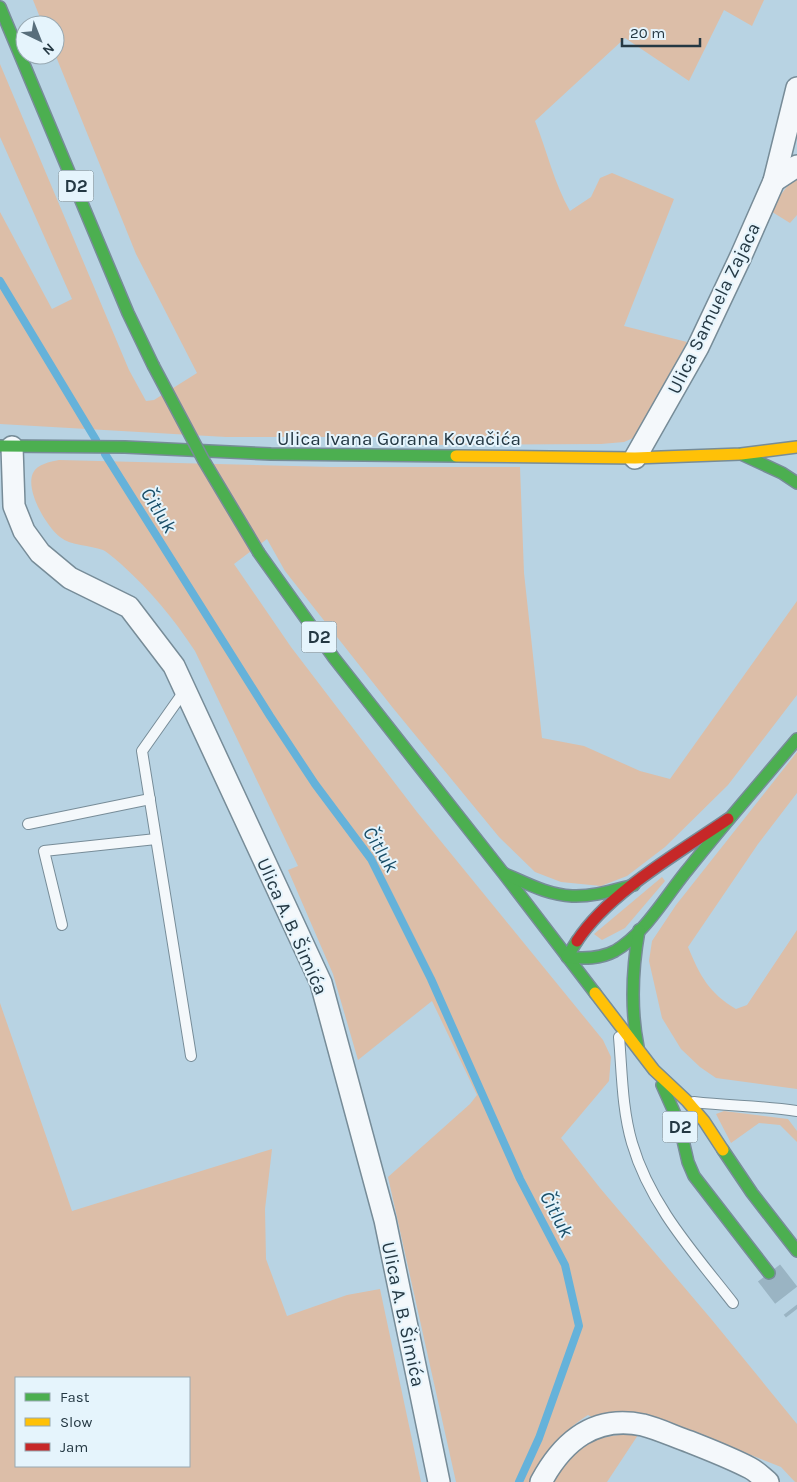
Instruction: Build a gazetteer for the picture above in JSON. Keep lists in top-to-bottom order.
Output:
{
  "streets": {
    "main road": ["D2", "Ulica Ivana Gorana Kovačića"],
    "street": ["Ulica Samuela Zajaca", "Ulica A. B. Šimića"]
  },
  "crossings": [
    ["Ulica Samuela Zajaca", "Ulica Ivana Gorana Kovačića"],
    ["Ulica Ivana Gorana Kovačića", "Ulica A. B. Šimića"]
  ],
  "water": ["Čitluk"],
  "legend": ["Fast", "Slow", "Jam"],
  "scale_bar": "20 m",
  "north": "bottom right"
}
